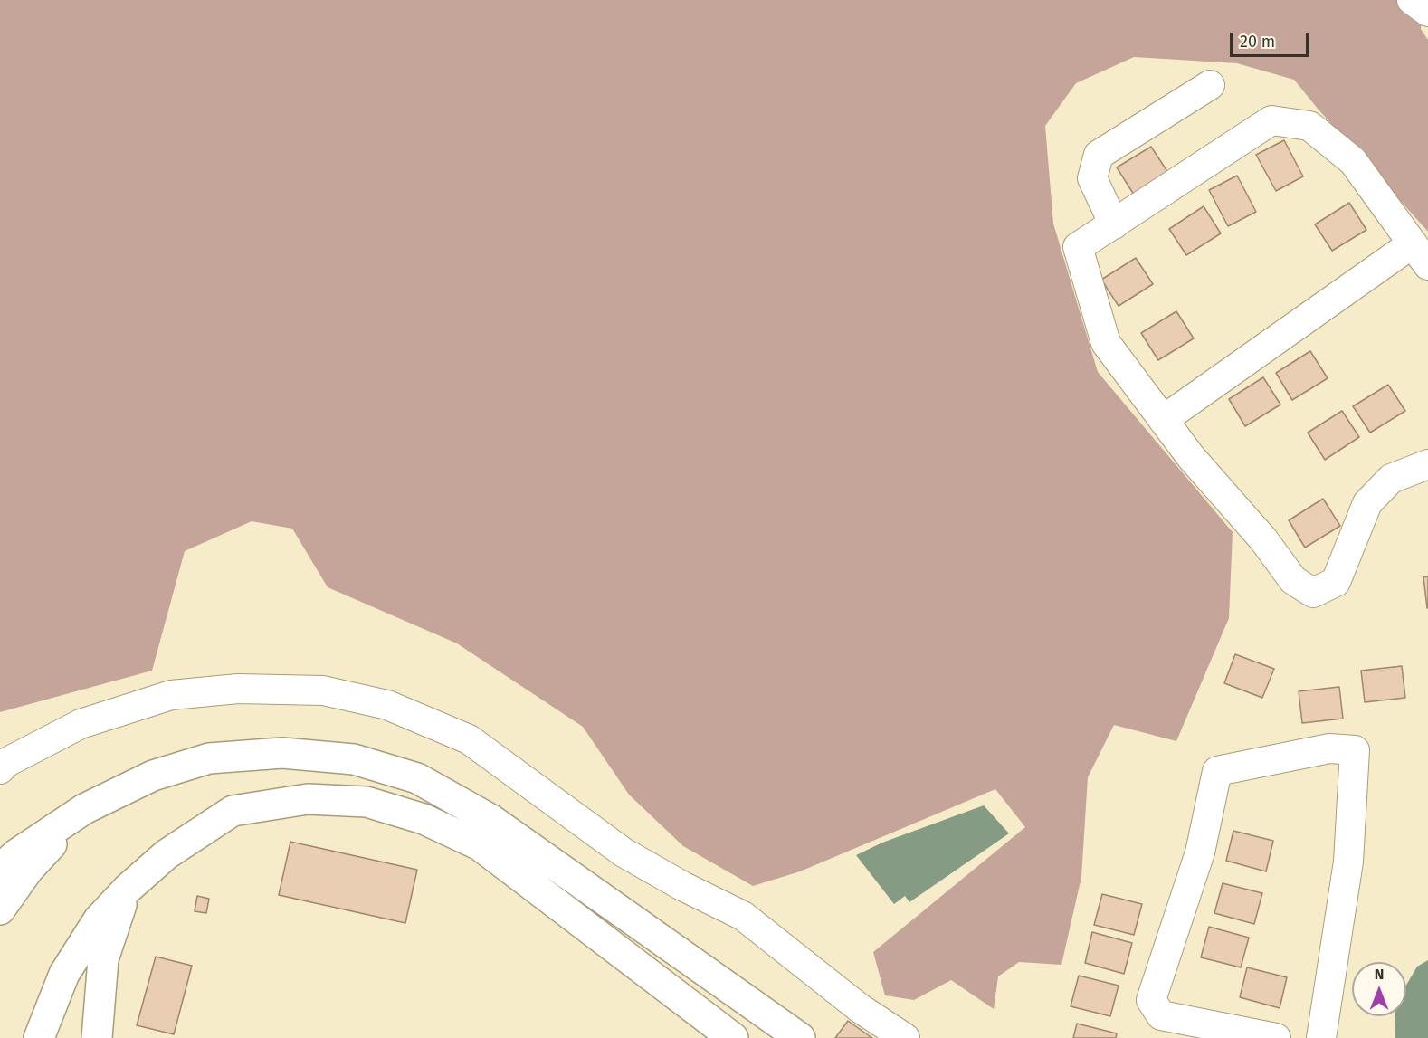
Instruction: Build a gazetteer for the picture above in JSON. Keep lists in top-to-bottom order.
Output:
{
  "scale_bar": "20 m",
  "north": "top"
}
